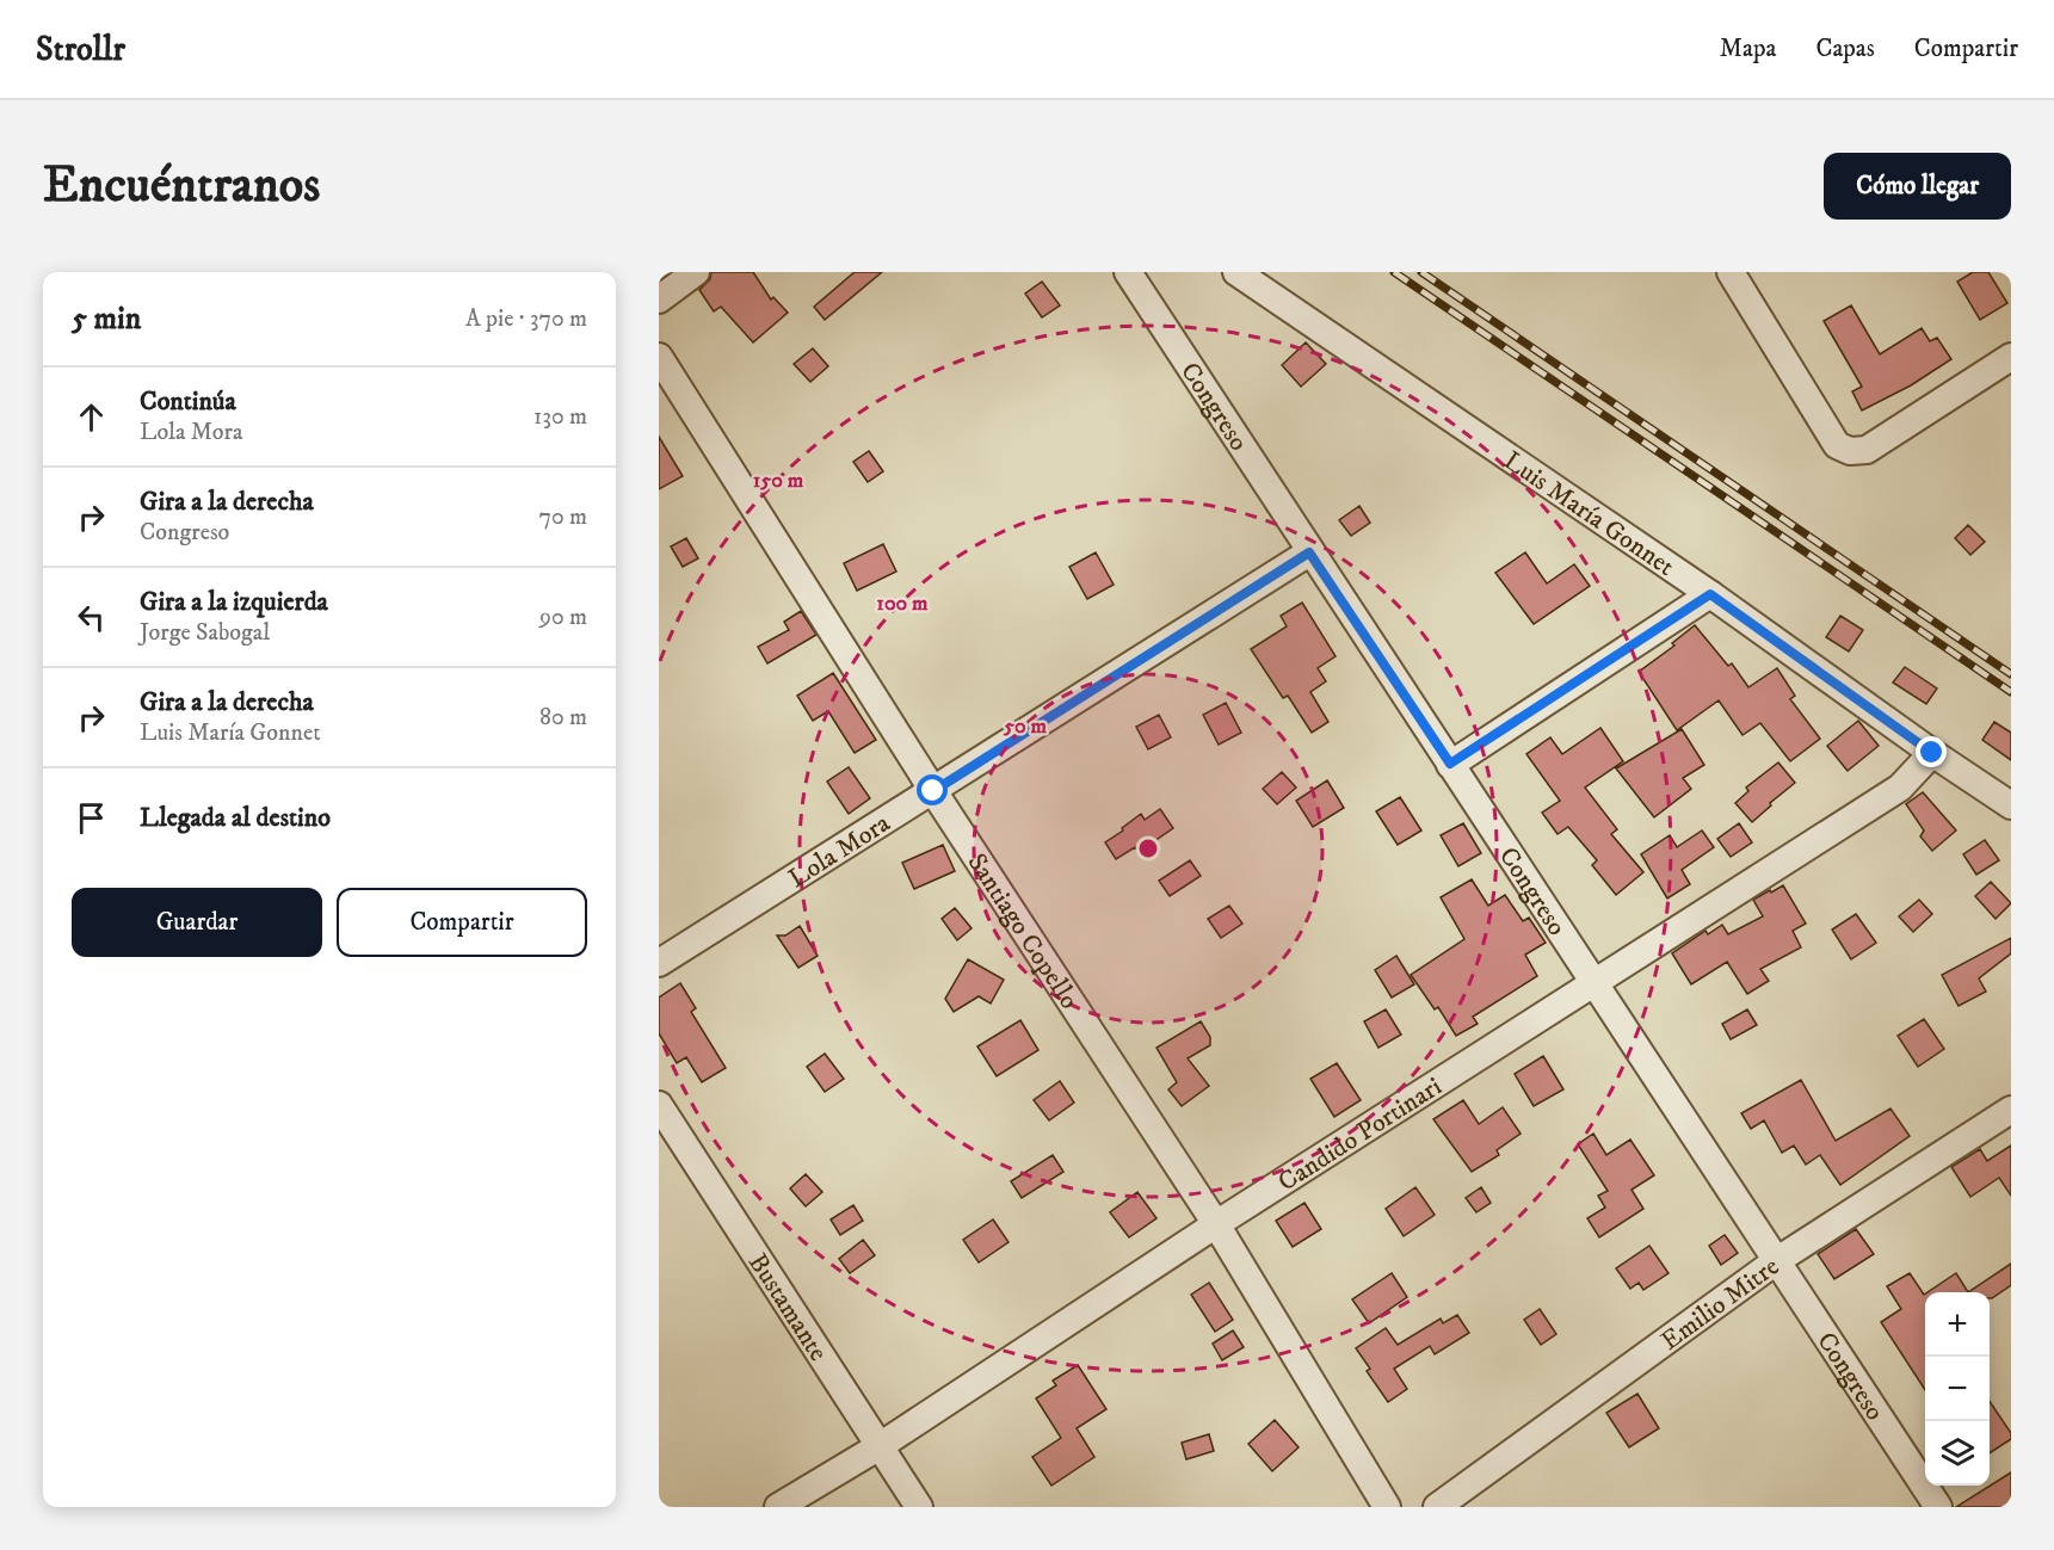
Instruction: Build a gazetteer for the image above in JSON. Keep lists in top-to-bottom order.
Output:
{
  "streets": {
    "street": [
      "Congreso",
      "Luis María Gonnet",
      "Lola Mora",
      "Santiago Copello",
      "Candido Portinari",
      "Emilio Mitre",
      "Bustamante"
    ]
  },
  "crossings": [
    ["Congreso", "Lola Mora"],
    ["Congreso", "Candido Portinari"],
    ["Congreso", "Emilio Mitre"],
    ["Luis María Gonnet", "Candido Portinari"],
    ["Lola Mora", "Santiago Copello"],
    ["Santiago Copello", "Candido Portinari"],
    ["Candido Portinari", "Bustamante"]
  ],
  "page": {
    "header": "Strollr",
    "nav": ["Mapa", "Capas", "Compartir"],
    "buttons": [
      "Cómo llegar",
      ["Guardar", "Compartir"]
    ],
    "title": "Encuéntranos",
    "heading": ["5 min", "A pie · 370 m"],
    "list": [
      ["Continúa", "Lola Mora", "130 m"],
      ["Gira a la derecha", "Congreso", "70 m"],
      ["Gira a la izquierda", "Jorge Sabogal", "90 m"],
      ["Gira a la derecha", "Luis María Gonnet", "80 m"],
      "Llegada al destino"
    ],
    "map_buttons": ["+", "−"]
  },
  "rings": ["150 m", "100 m", "50 m"]
}
